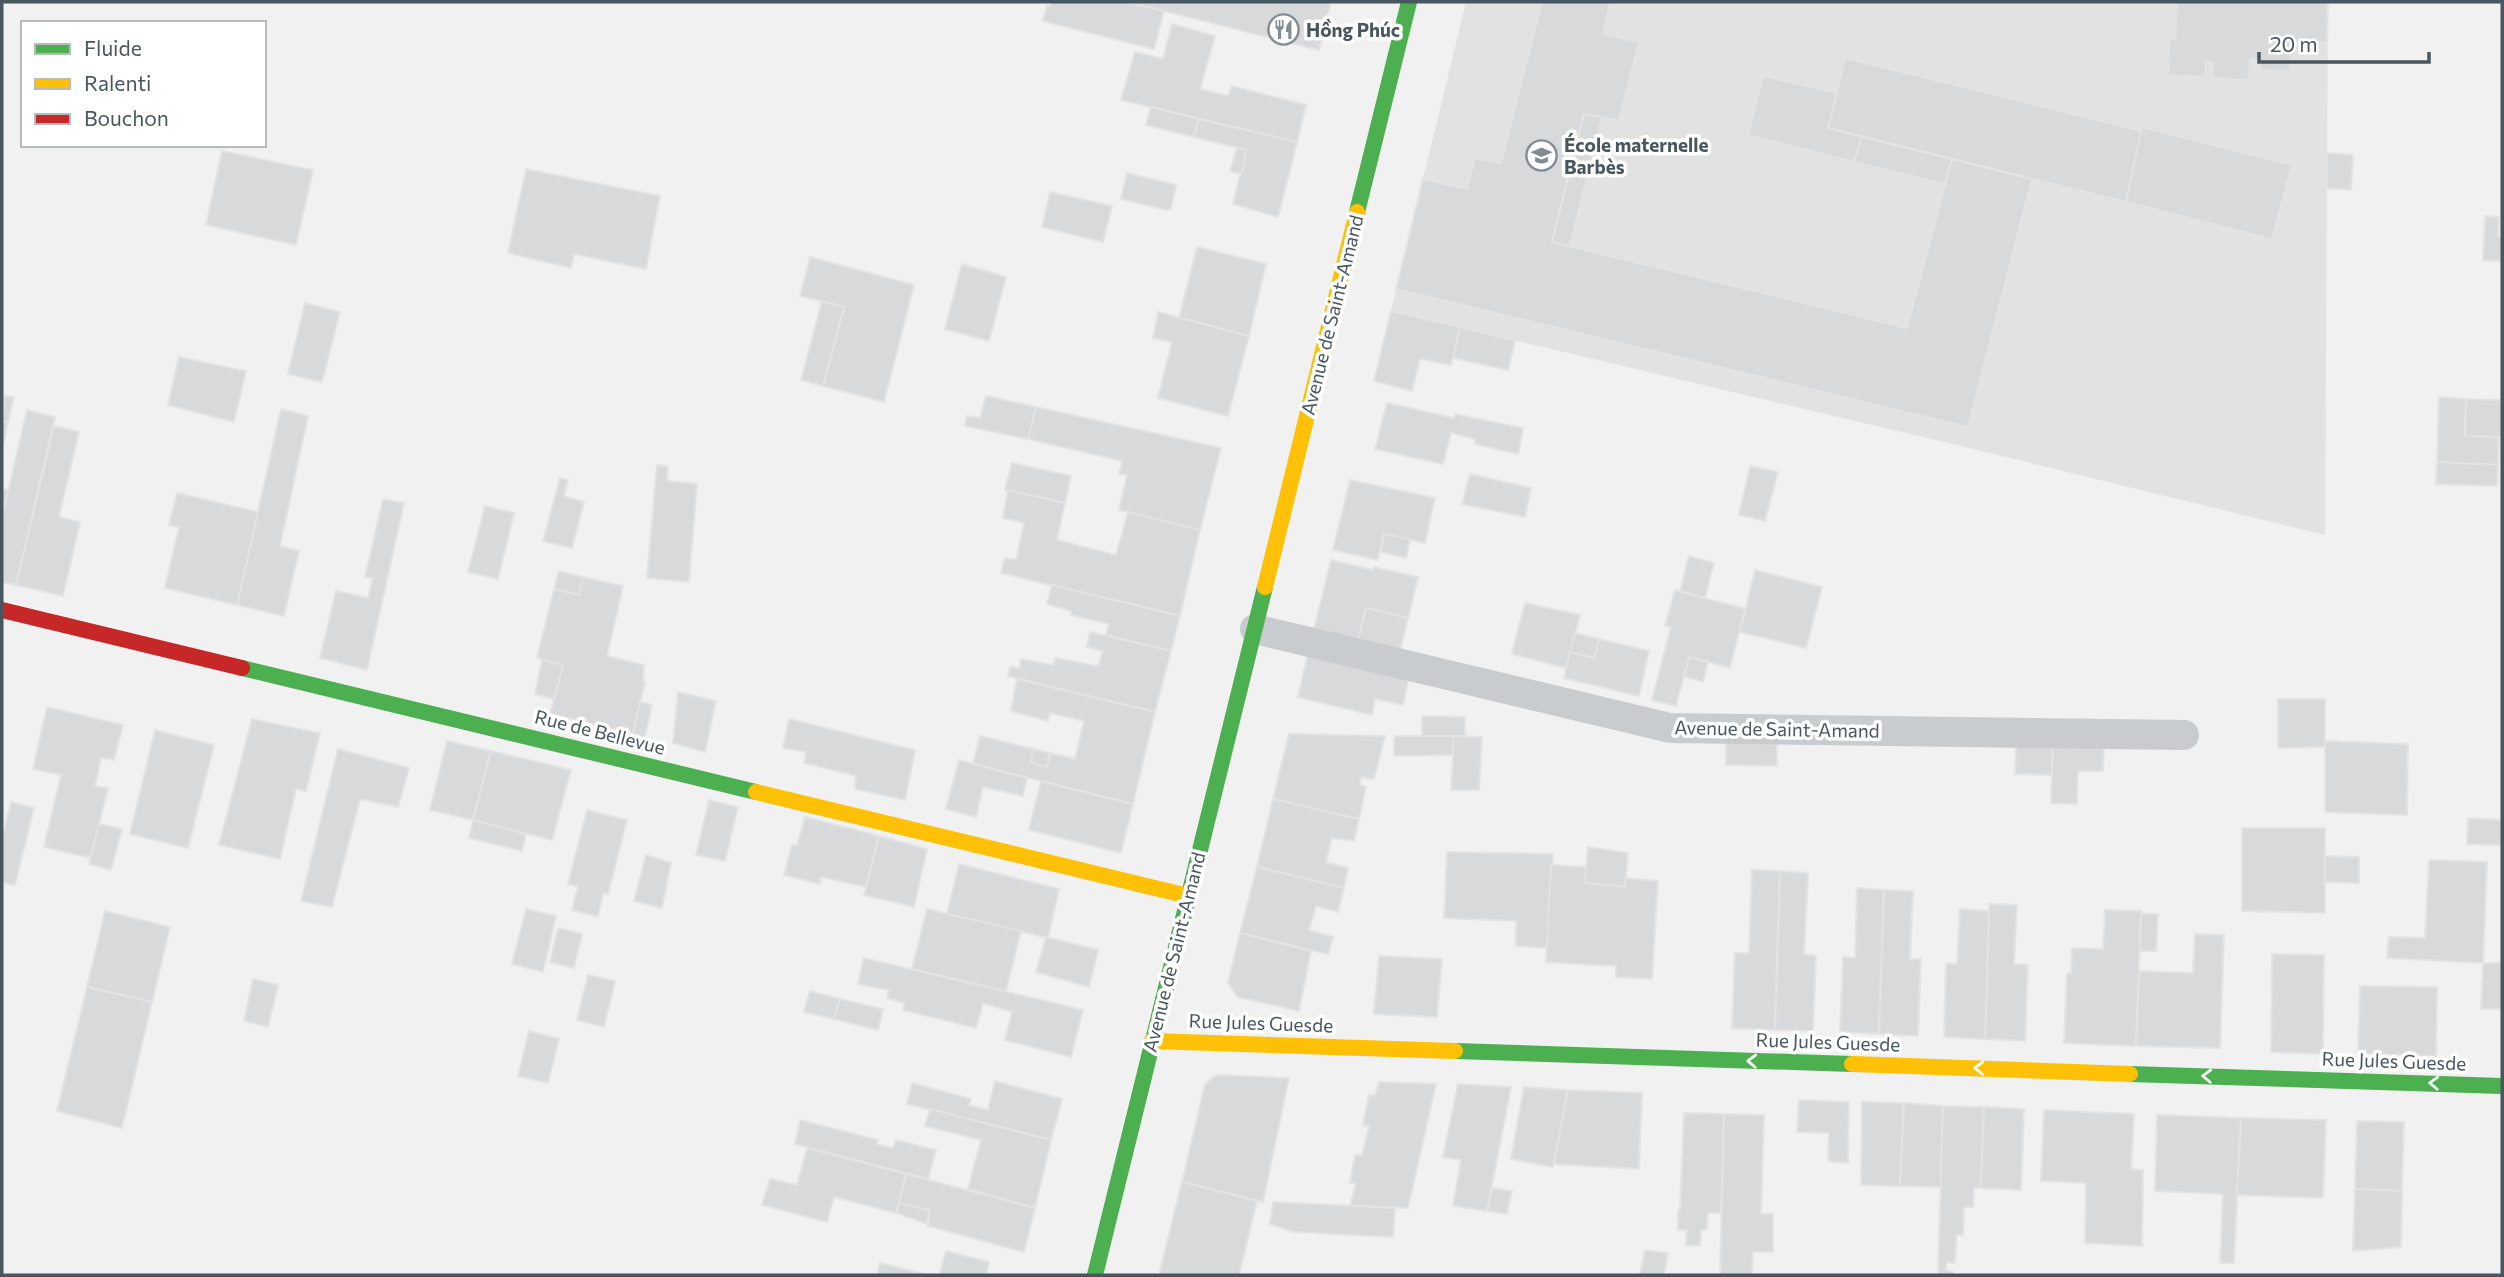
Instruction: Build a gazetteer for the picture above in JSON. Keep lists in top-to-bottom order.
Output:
{
  "streets": {
    "street": ["Avenue de Saint-Amand", "Rue de Bellevue", "Rue Jules Guesde"]
  },
  "crossings": [
    ["Avenue de Saint-Amand", "Rue de Bellevue"],
    ["Avenue de Saint-Amand", "Rue Jules Guesde"]
  ],
  "one_way": ["Rue Jules Guesde"],
  "places": {
    "restaurant": ["Hồng Phúc"],
    "school or university": ["École maternelle Barbès"]
  },
  "legend": ["Fluide", "Ralenti", "Bouchon"],
  "scale_bar": "20 m"
}
